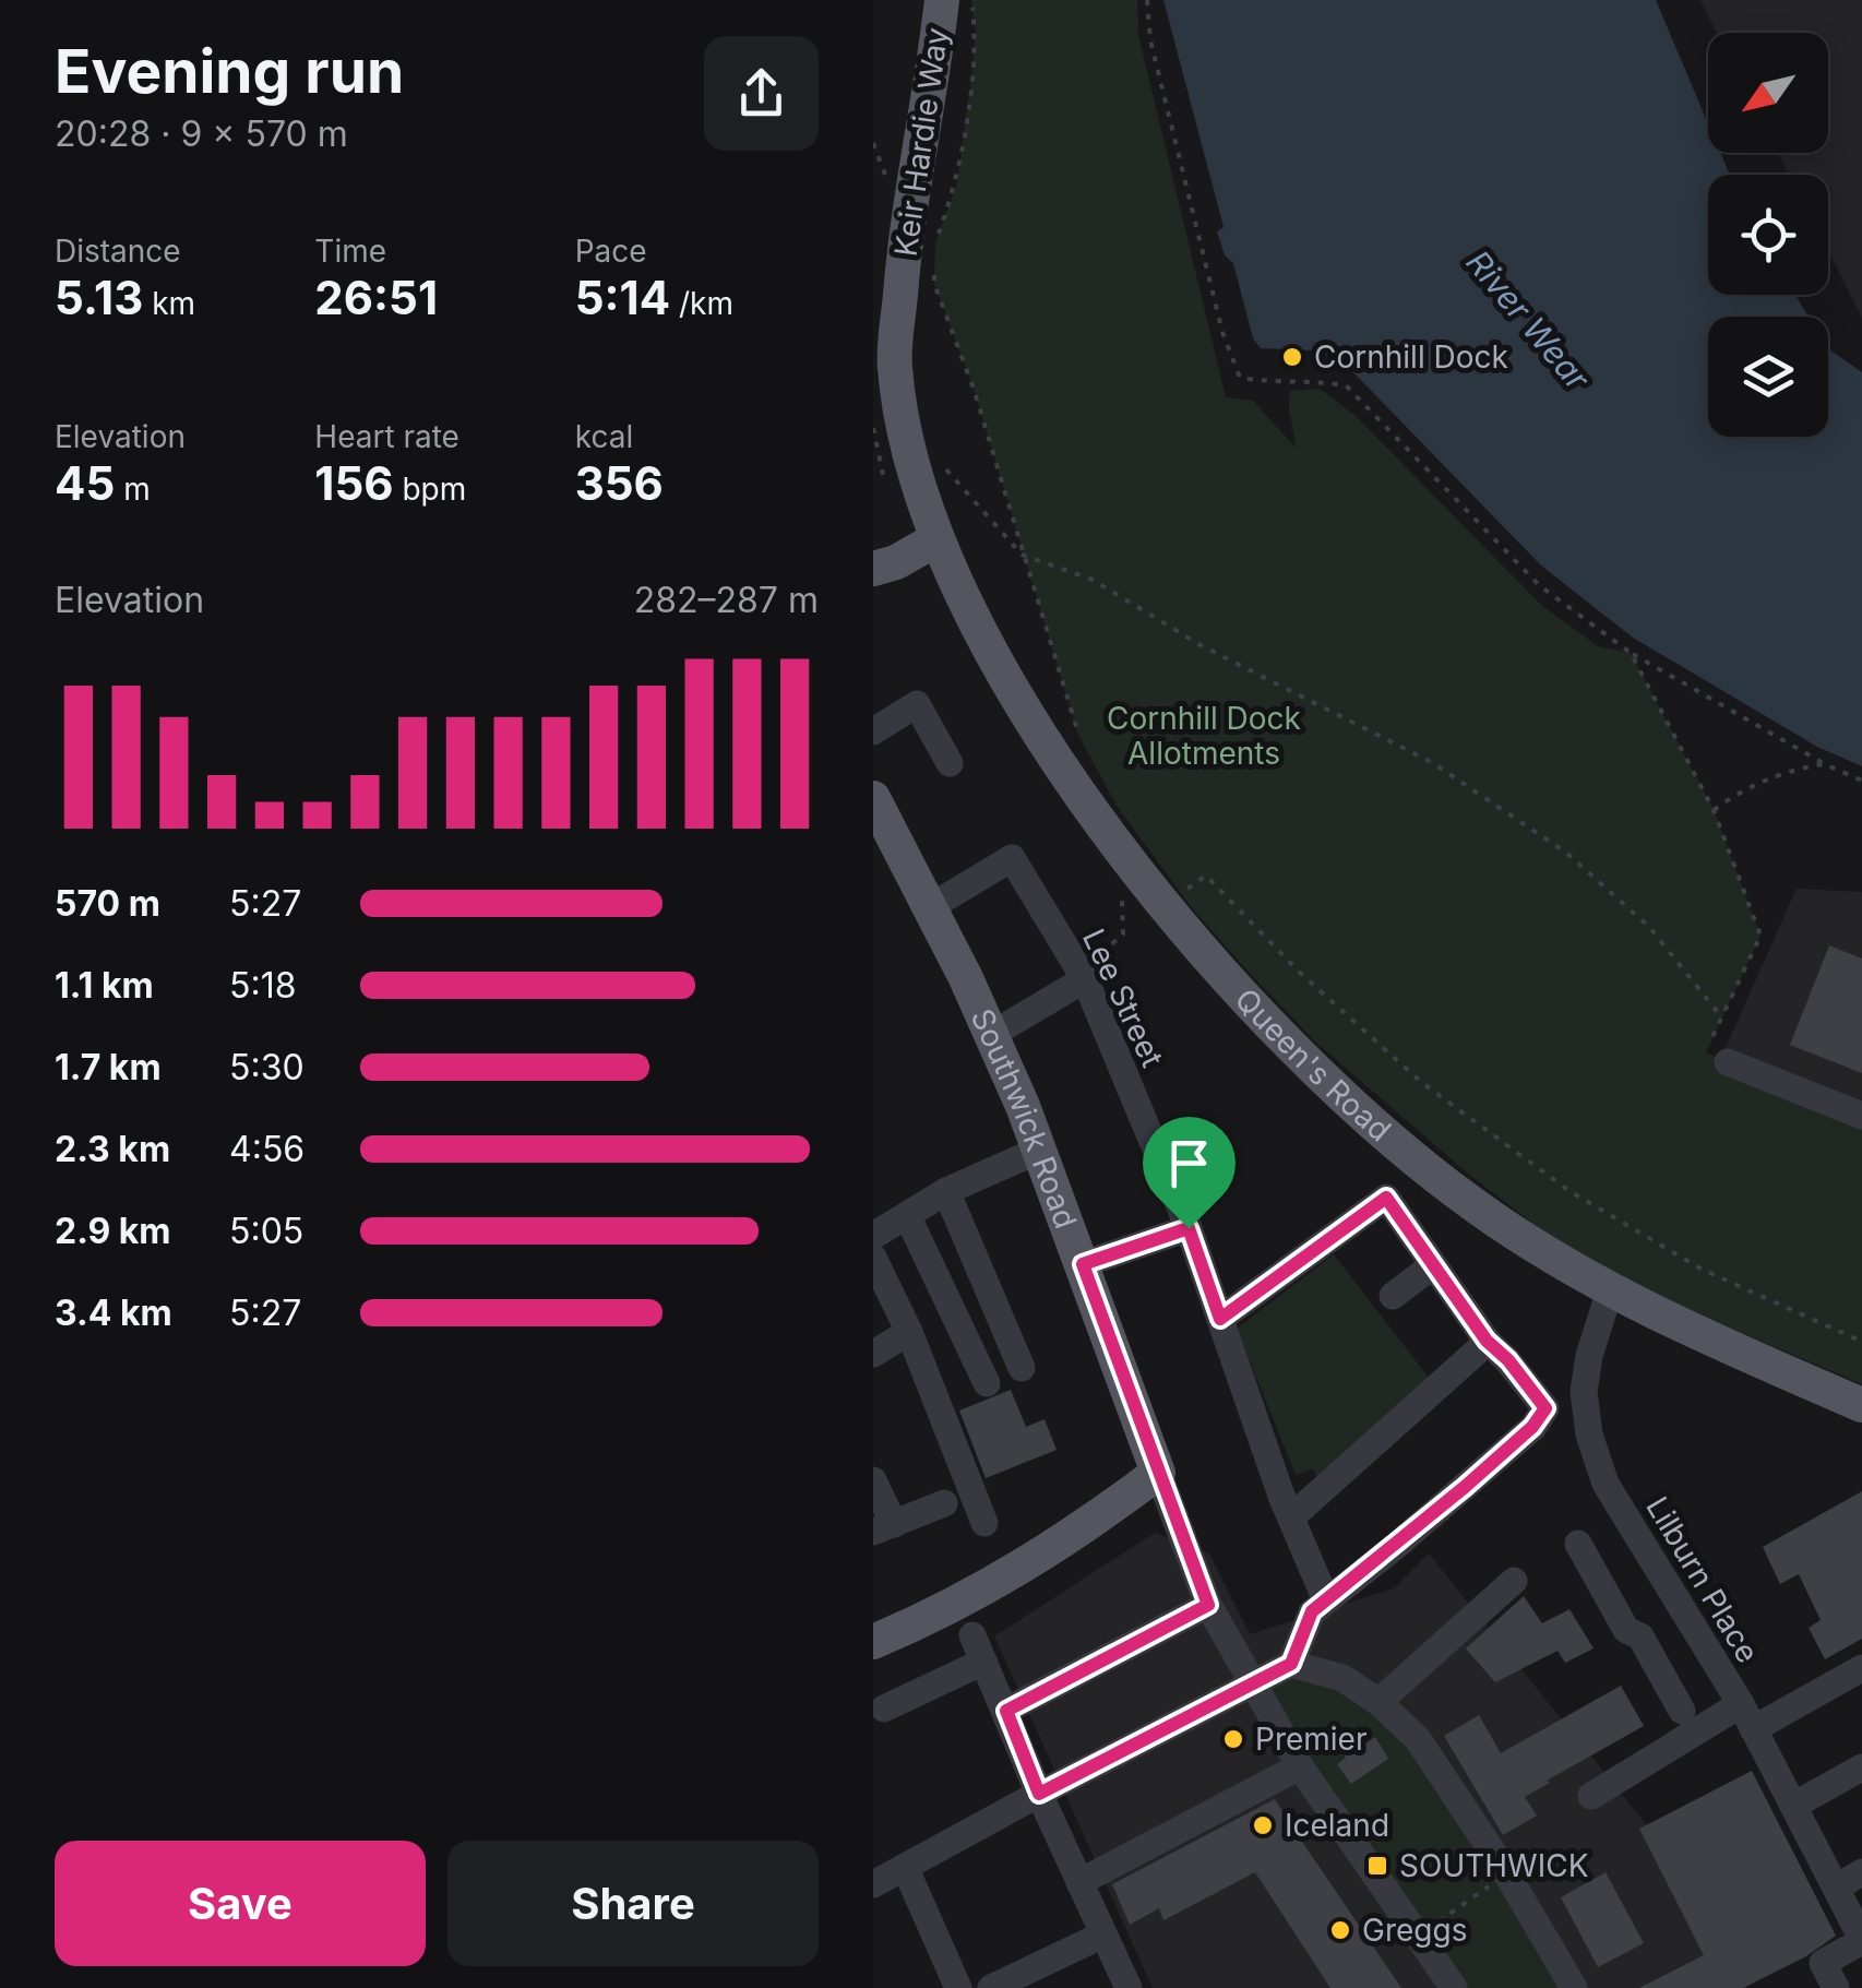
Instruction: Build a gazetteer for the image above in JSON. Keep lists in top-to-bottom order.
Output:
{
  "streets": {
    "main road": ["Keir Hardie Way", "Queen's Road", "Southwick Road"],
    "street": ["Lee Street", "Lilburn Place"]
  },
  "crossings": [
    ["Keir Hardie Way", "Queen's Road"],
    ["Lee Street", "Southwick Road"],
    ["Queen's Road", "Lilburn Place"]
  ],
  "water": ["River Wear"],
  "parks": ["Cornhill Dock Allotments"],
  "places": {
    "other": [
      "Cornhill Dock",
      "Premier",
      "Iceland",
      "Greggs"
    ],
    "transit": ["SOUTHWICK"]
  },
  "north": "bottom left",
  "page": {
    "heading": ["Evening run", "20:28 · 9 × 570 m"],
    "stats": [
      ["Distance", "5.13 km"],
      ["Time", "26:51"],
      ["Pace", "5:14 /km"],
      ["Elevation", "45 m"],
      ["Heart rate", "156 bpm"],
      ["kcal", "356"]
    ],
    "chart": ["Elevation", "282–287 m"],
    "list": [
      {
        "name": "570 m",
        "note": "5:27"
      },
      {
        "name": "1.1 km",
        "note": "5:18"
      },
      {
        "name": "1.7 km",
        "note": "5:30"
      },
      {
        "name": "2.3 km",
        "note": "4:56"
      },
      {
        "name": "2.9 km",
        "note": "5:05"
      },
      {
        "name": "3.4 km",
        "note": "5:27"
      }
    ],
    "buttons": ["Save", "Share"]
  }
}
